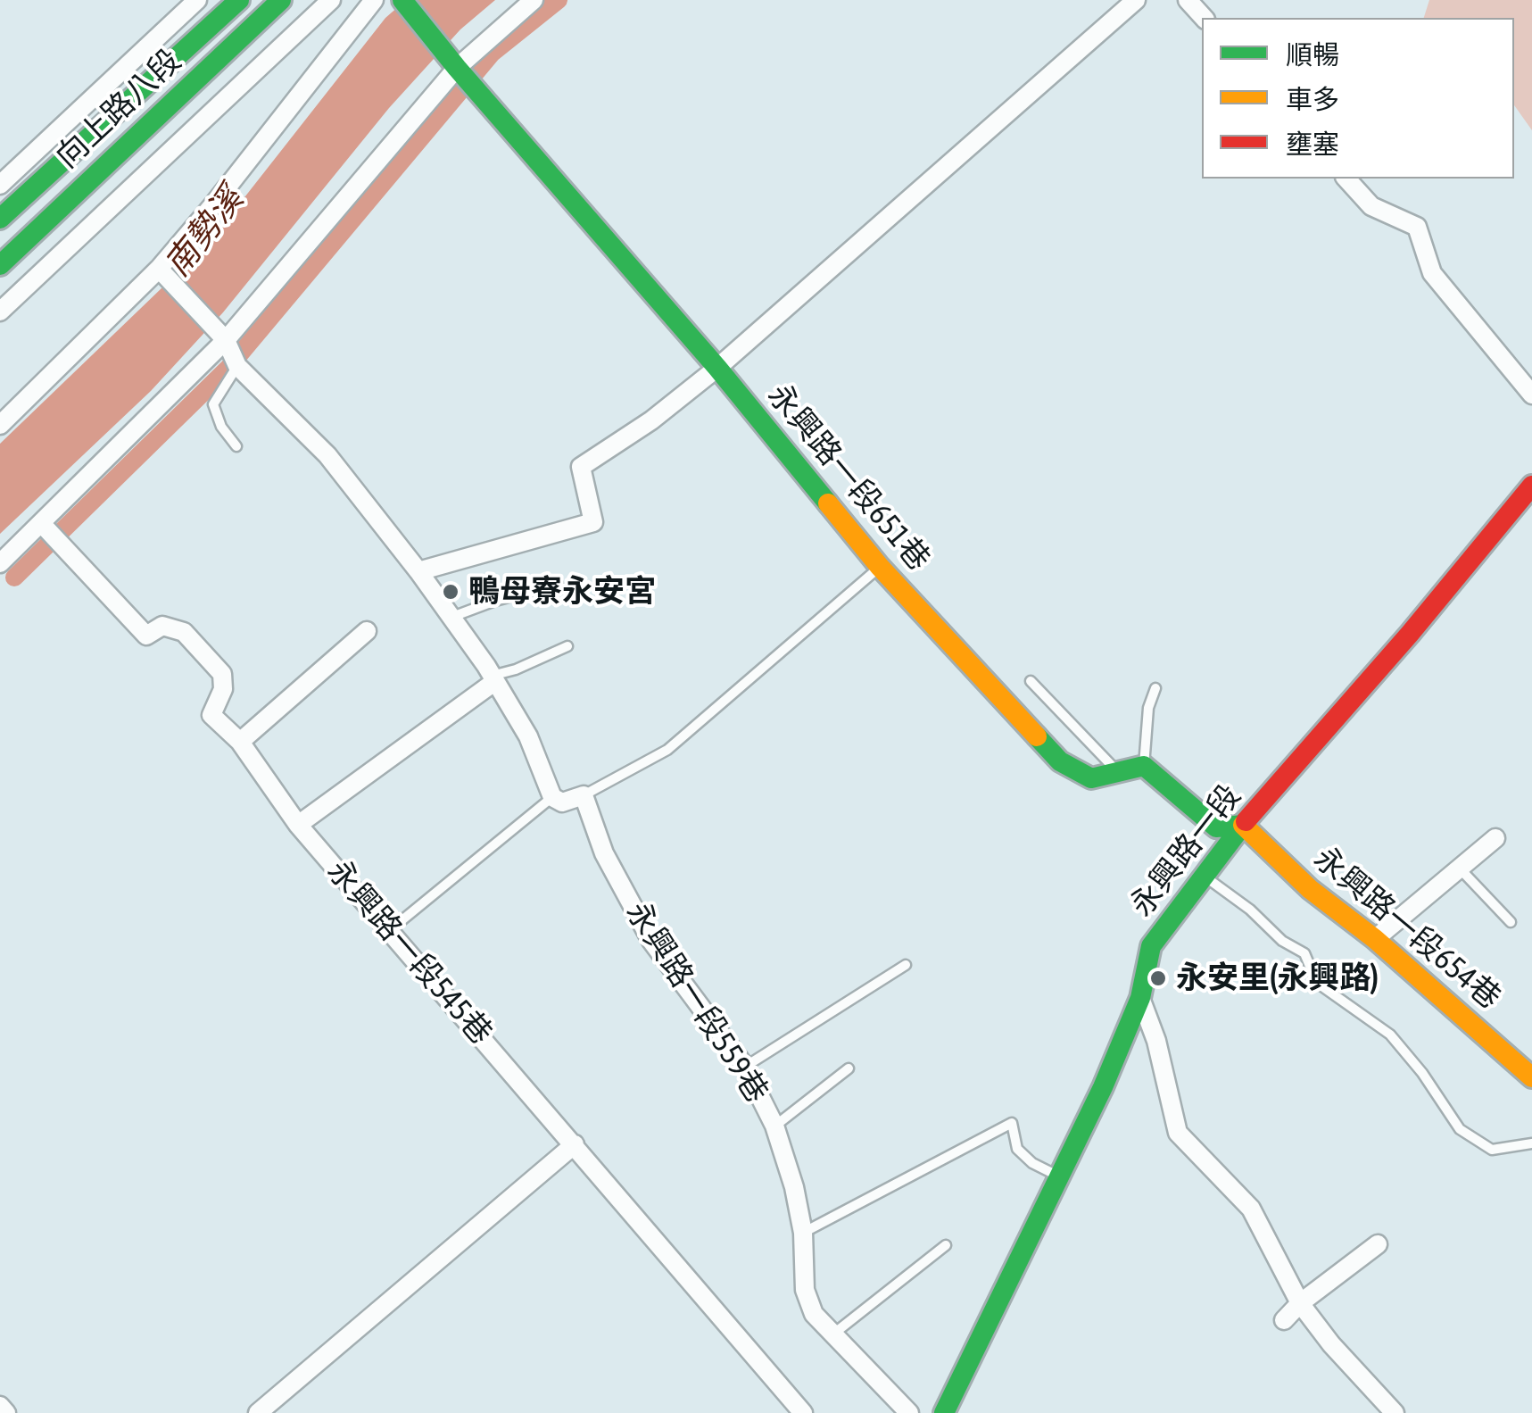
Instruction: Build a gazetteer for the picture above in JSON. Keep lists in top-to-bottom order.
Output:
{
  "streets": {
    "street": [
      "向上路八段",
      "永興路一段651巷",
      "永興路一段",
      "永興路一段654巷",
      "永興路一段545巷",
      "永興路一段559巷"
    ]
  },
  "crossings": [
    ["永興路一段", "永興路一段654巷"]
  ],
  "water": ["南勢溪"],
  "places": ["鴨母寮永安宮", "永安里(永興路)"],
  "legend": ["順暢", "車多", "壅塞"]
}
